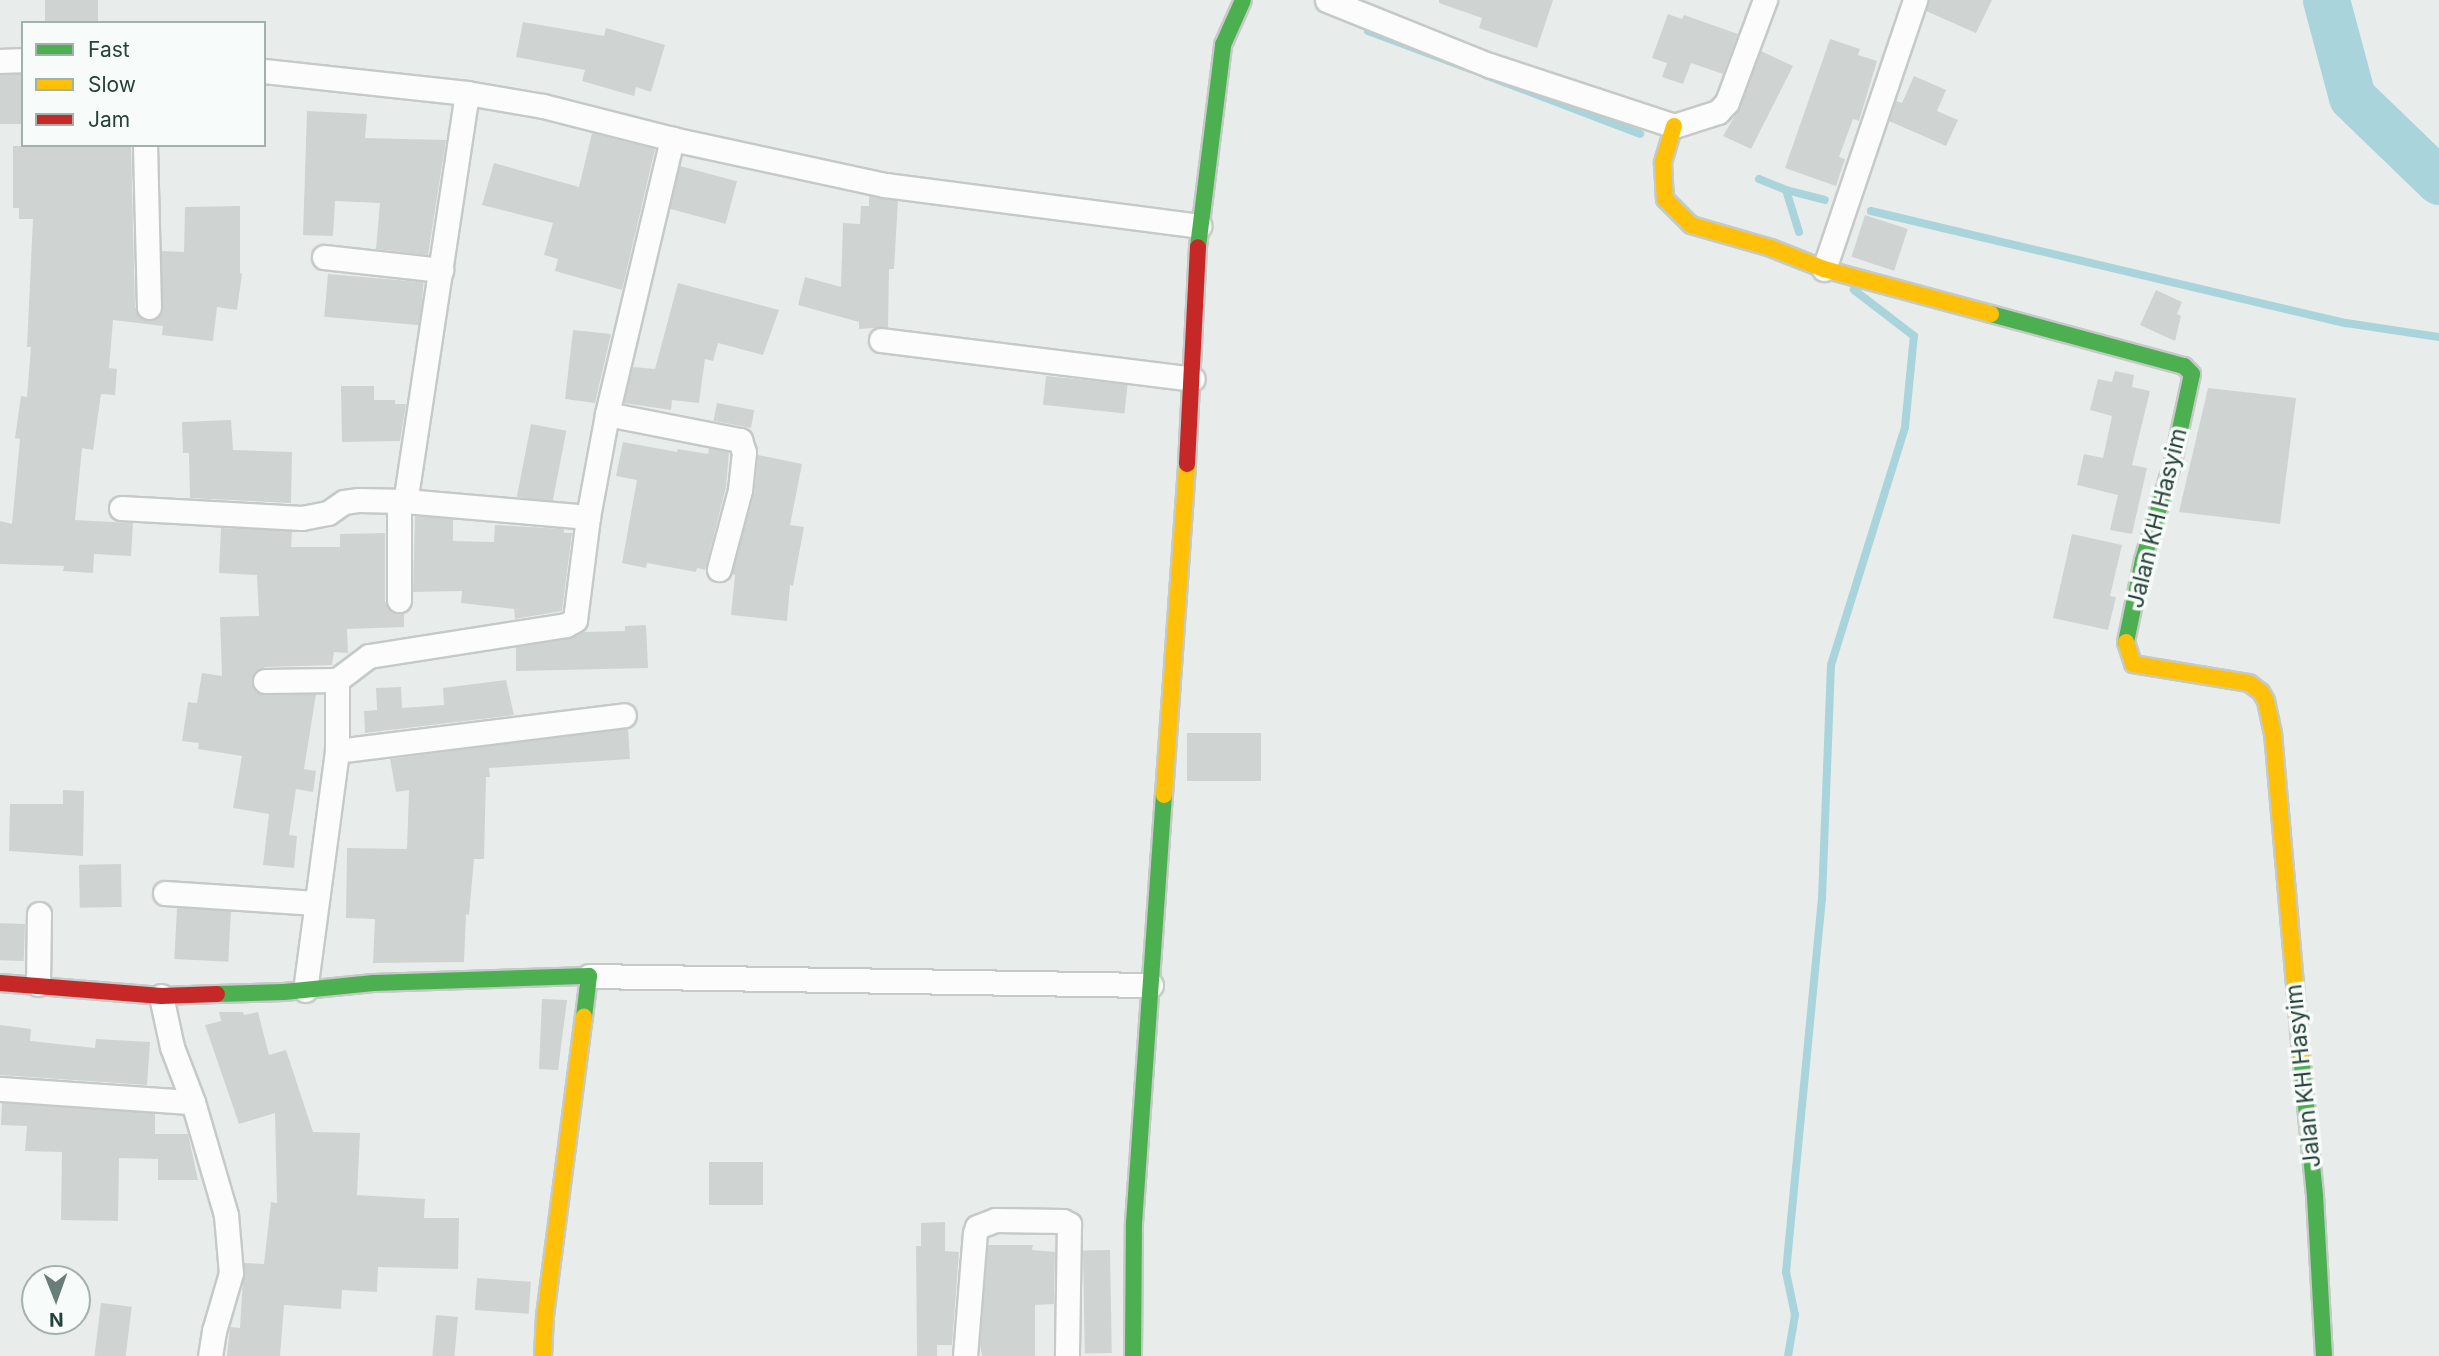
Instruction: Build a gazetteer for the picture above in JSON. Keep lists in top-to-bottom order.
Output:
{
  "streets": {
    "street": ["Jalan KH Hasyim"]
  },
  "legend": ["Fast", "Slow", "Jam"],
  "north": "bottom"
}
